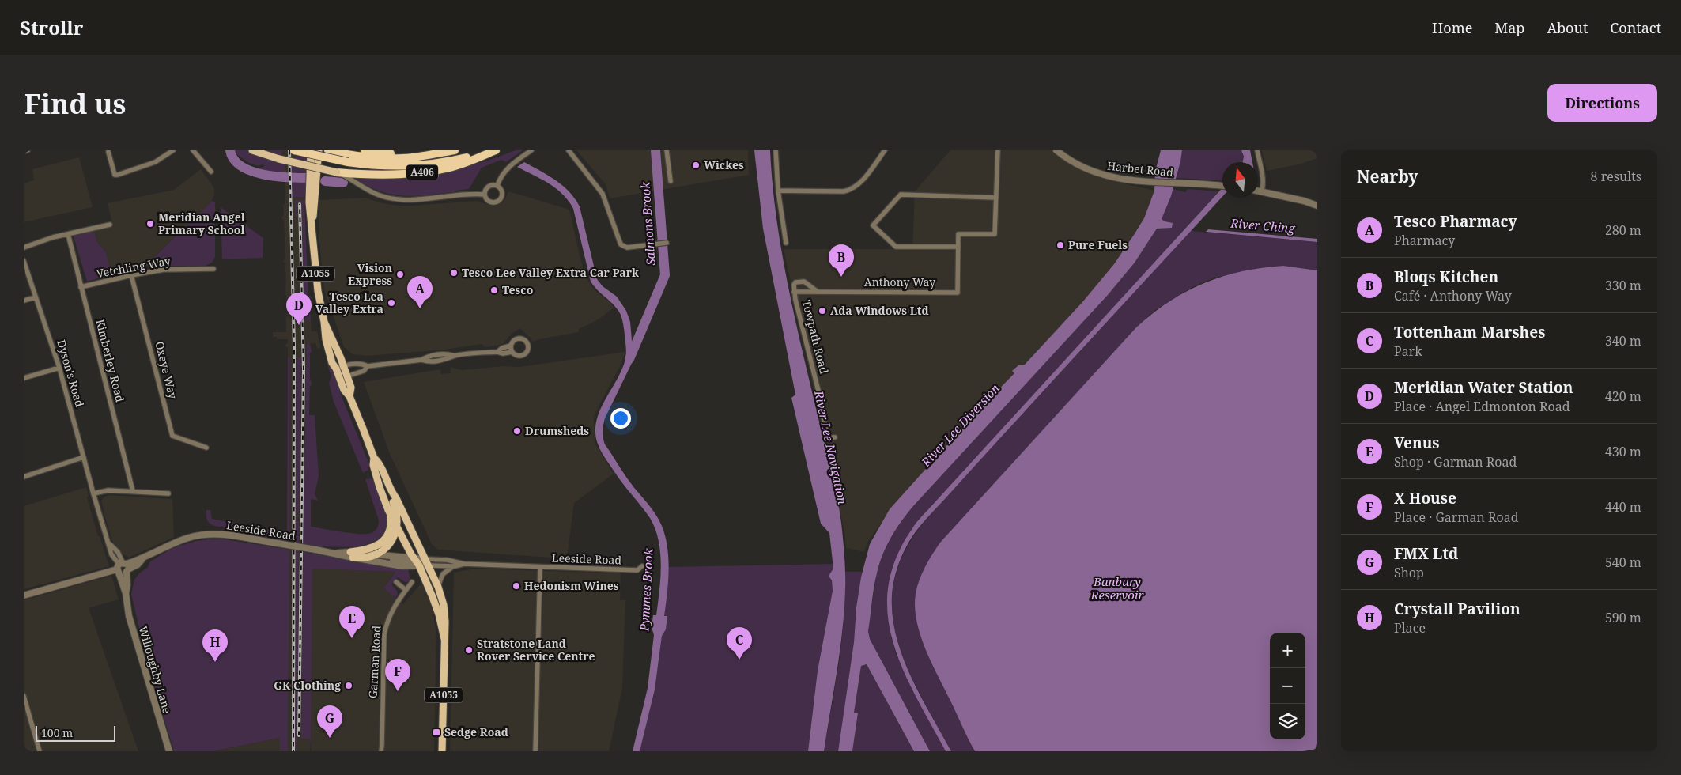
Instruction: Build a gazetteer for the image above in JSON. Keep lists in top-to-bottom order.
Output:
{
  "streets": {
    "highway": ["A406"],
    "main road": ["A1055"],
    "street": [
      "Harbet Road",
      "Vetchling Way",
      "Anthony Way",
      "Towpath Road",
      "Kimberley Road",
      "Oxeye Way",
      "Dyson's Road",
      "Leeside Road",
      "Garman Road",
      "Willoughby Lane"
    ]
  },
  "crossings": [
    ["Vetchling Way", "Kimberley Road"],
    ["Vetchling Way", "Oxeye Way"],
    ["A1055", "Leeside Road"],
    ["Anthony Way", "Towpath Road"],
    ["Dyson's Road", "Willoughby Lane"],
    ["Leeside Road", "Willoughby Lane"]
  ],
  "water": [
    "Salmons Brook",
    "River Ching",
    "River Lee Diversion",
    "River Lee Navigation",
    "Banbury Reservoir",
    "Pymmes Brook"
  ],
  "places": {
    "other": [
      "Wickes",
      "Meridian Angel Primary School",
      "Pure Fuels",
      "Tesco Lee Valley Extra Car Park",
      "Vision Express",
      "Tesco",
      "Tesco Lea Valley Extra",
      "Ada Windows Ltd",
      "Drumsheds",
      "Hedonism Wines",
      "Stratstone Land Rover Service Centre",
      "GK Clothing"
    ],
    "transit": ["Sedge Road"]
  },
  "scale_bar": "100 m",
  "north": "top",
  "page": {
    "header": "Strollr",
    "nav": [
      "Home",
      "Map",
      "About",
      "Contact"
    ],
    "buttons": "Directions",
    "title": "Find us",
    "heading": ["Nearby", "8 results"],
    "list": [
      {
        "mark": "A",
        "name": "Tesco Pharmacy",
        "note": "Pharmacy",
        "value": "280 m"
      },
      {
        "mark": "B",
        "name": "Bloqs Kitchen",
        "note": "Café · Anthony Way",
        "value": "330 m"
      },
      {
        "mark": "C",
        "name": "Tottenham Marshes",
        "note": "Park",
        "value": "340 m"
      },
      {
        "mark": "D",
        "name": "Meridian Water Station",
        "note": "Place · Angel Edmonton Road",
        "value": "420 m"
      },
      {
        "mark": "E",
        "name": "Venus",
        "note": "Shop · Garman Road",
        "value": "430 m"
      },
      {
        "mark": "F",
        "name": "X House",
        "note": "Place · Garman Road",
        "value": "440 m"
      },
      {
        "mark": "G",
        "name": "FMX Ltd",
        "note": "Shop",
        "value": "540 m"
      },
      {
        "mark": "H",
        "name": "Crystall Pavilion",
        "note": "Place",
        "value": "590 m"
      }
    ],
    "pins": [
      "B",
      "A",
      "D",
      "E",
      "C",
      "H",
      "F",
      "G"
    ],
    "map_buttons": ["+", "−"],
    "scale": "100 m"
  }
}
